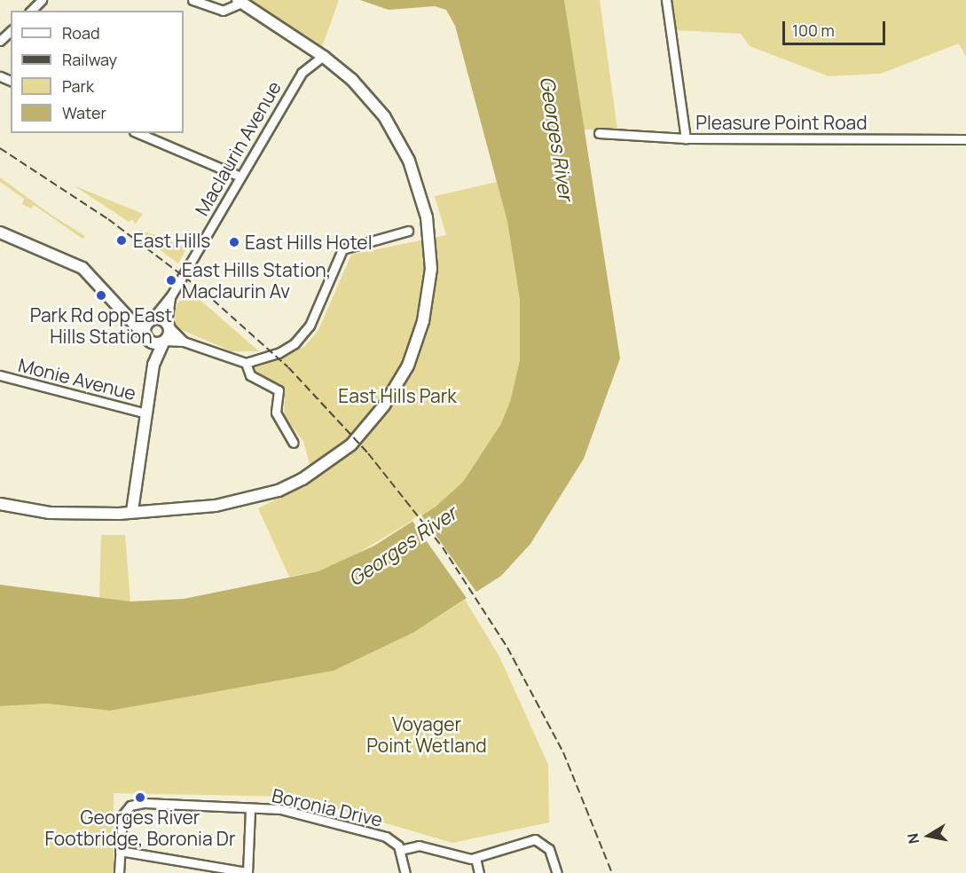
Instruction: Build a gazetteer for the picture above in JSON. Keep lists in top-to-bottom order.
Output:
{
  "streets": {
    "street": [
      "Pleasure Point Road",
      "Maclaurin Avenue",
      "Monie Avenue",
      "Boronia Drive"
    ]
  },
  "water": ["Georges River"],
  "parks": ["East Hills Park", "Voyager Point Wetland"],
  "places": [
    "East Hills",
    "East Hills Hotel",
    "East Hills Station, Maclaurin Av",
    "Park Rd opp East Hills Station",
    "Georges River Footbridge, Boronia Dr"
  ],
  "legend": [
    "Road",
    "Railway",
    "Park",
    "Water"
  ],
  "scale_bar": "100 m",
  "north": "left"
}
